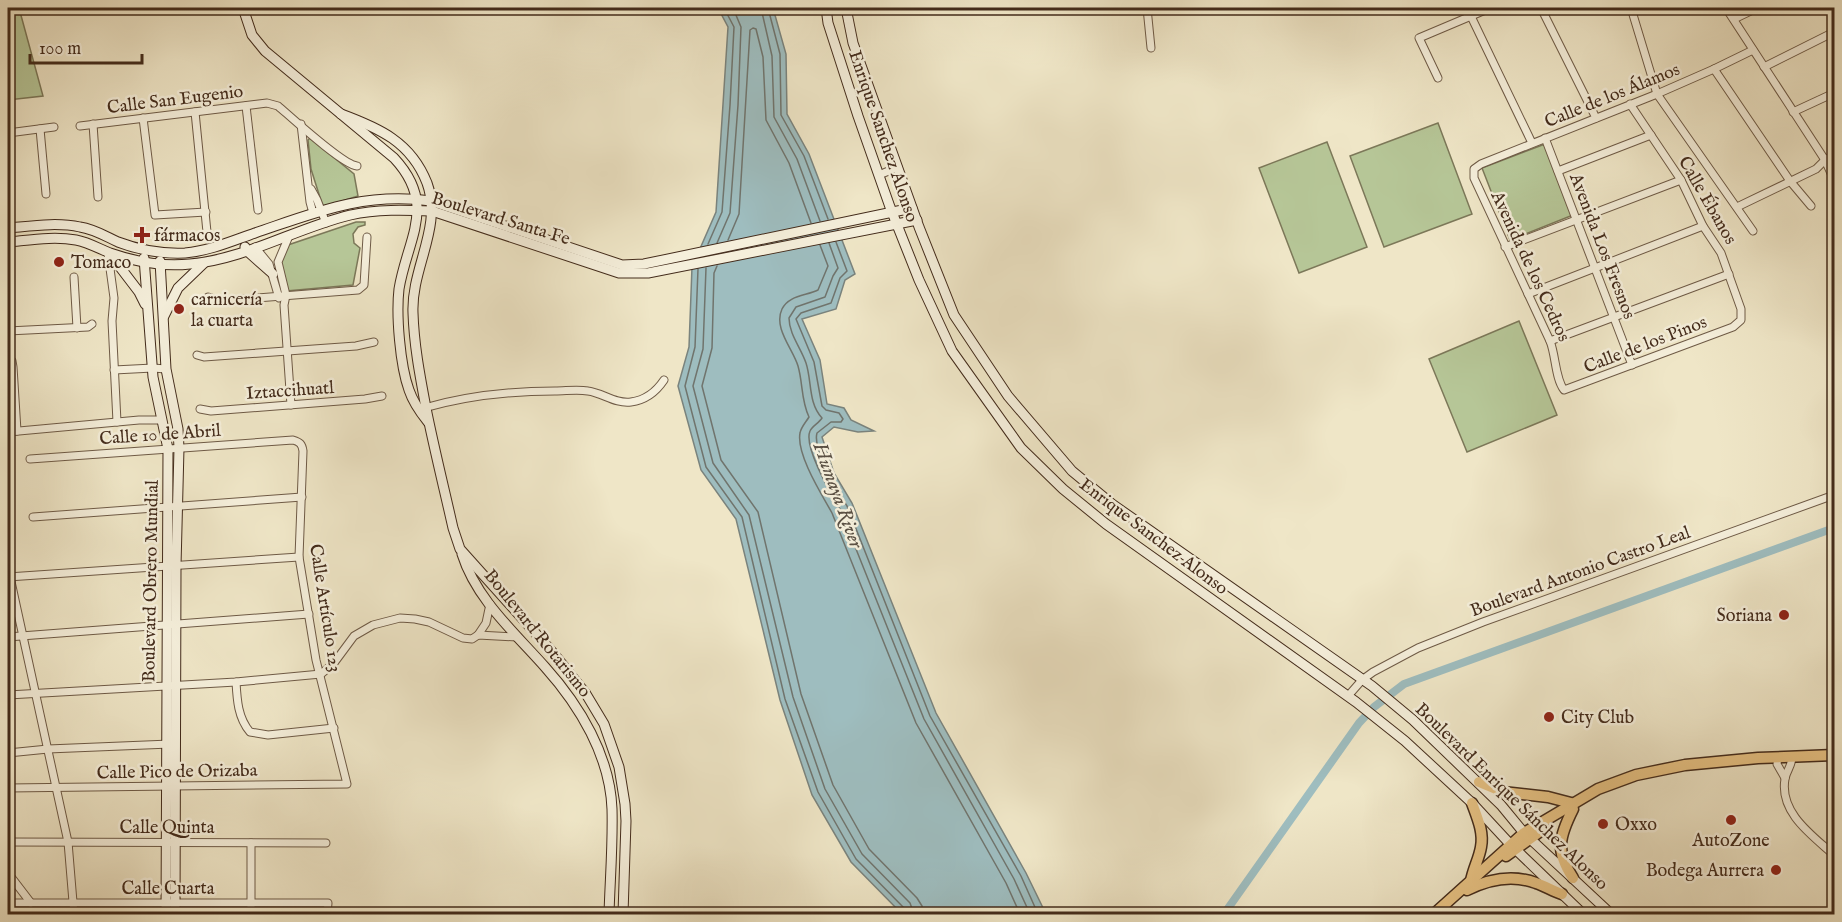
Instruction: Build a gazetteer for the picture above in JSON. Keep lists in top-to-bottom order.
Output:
{
  "streets": {
    "street": [
      "Calle de los Álamos",
      "Calle San Eugenio",
      "Enrique Sanchez Alonso",
      "Calle Ébanos",
      "Boulevard Santa Fe",
      "Avenida Los Fresnos",
      "Avenida de los Cedros",
      "Calle de los Pinos",
      "Iztaccihuatl",
      "Calle 10 de Abril",
      "Boulevard Antonio Castro Leal",
      "Boulevard Obrero Mundial",
      "Calle Artículo 123",
      "Boulevard Rotarismo",
      "Calle Pico de Orizaba",
      "Boulevard Enrique Sánchez Alonso",
      "Calle Quinta",
      "Calle Cuarta"
    ]
  },
  "crossings": [
    ["Calle de los Álamos", "Calle Ébanos"],
    ["Calle de los Álamos", "Avenida Los Fresnos"],
    ["Calle de los Álamos", "Avenida de los Cedros"],
    ["Enrique Sanchez Alonso", "Boulevard Santa Fe"],
    ["Enrique Sanchez Alonso", "Boulevard Antonio Castro Leal"],
    ["Enrique Sanchez Alonso", "Boulevard Enrique Sánchez Alonso"],
    ["Calle Ébanos", "Calle de los Pinos"],
    ["Boulevard Santa Fe", "Boulevard Obrero Mundial"],
    ["Avenida Los Fresnos", "Calle de los Pinos"],
    ["Avenida de los Cedros", "Calle de los Pinos"],
    ["Calle 10 de Abril", "Boulevard Obrero Mundial"],
    ["Calle 10 de Abril", "Calle Artículo 123"],
    ["Boulevard Obrero Mundial", "Calle Pico de Orizaba"],
    ["Boulevard Obrero Mundial", "Calle Quinta"],
    ["Boulevard Obrero Mundial", "Calle Cuarta"],
    ["Calle Artículo 123", "Calle Pico de Orizaba"]
  ],
  "water": ["Humaya River"],
  "places": {
    "health": ["fármacos"],
    "other": [
      "Tomaco",
      "carnicería la cuarta",
      "Soriana",
      "City Club",
      "AutoZone",
      "Oxxo",
      "Bodega Aurrera"
    ]
  },
  "scale_bar": "100 m"
}
